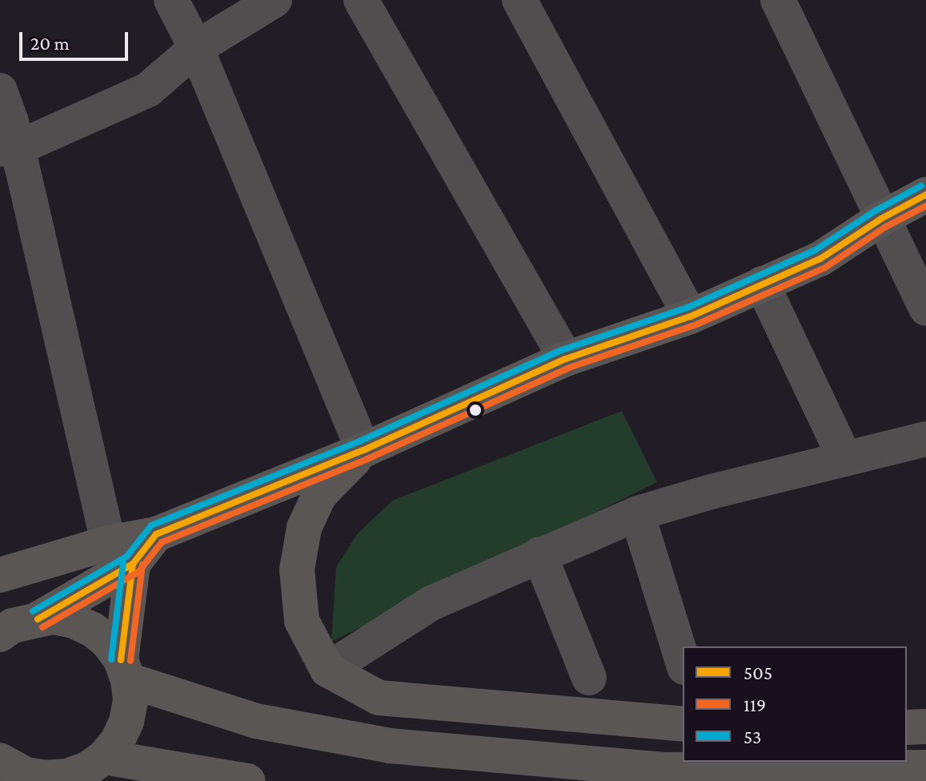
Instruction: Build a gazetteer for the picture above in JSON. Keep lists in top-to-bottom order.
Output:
{
  "lines": ["transit line 53", "transit line 505", "transit line 119"],
  "legend": ["505", "119", "53"],
  "scale_bar": "20 m"
}
